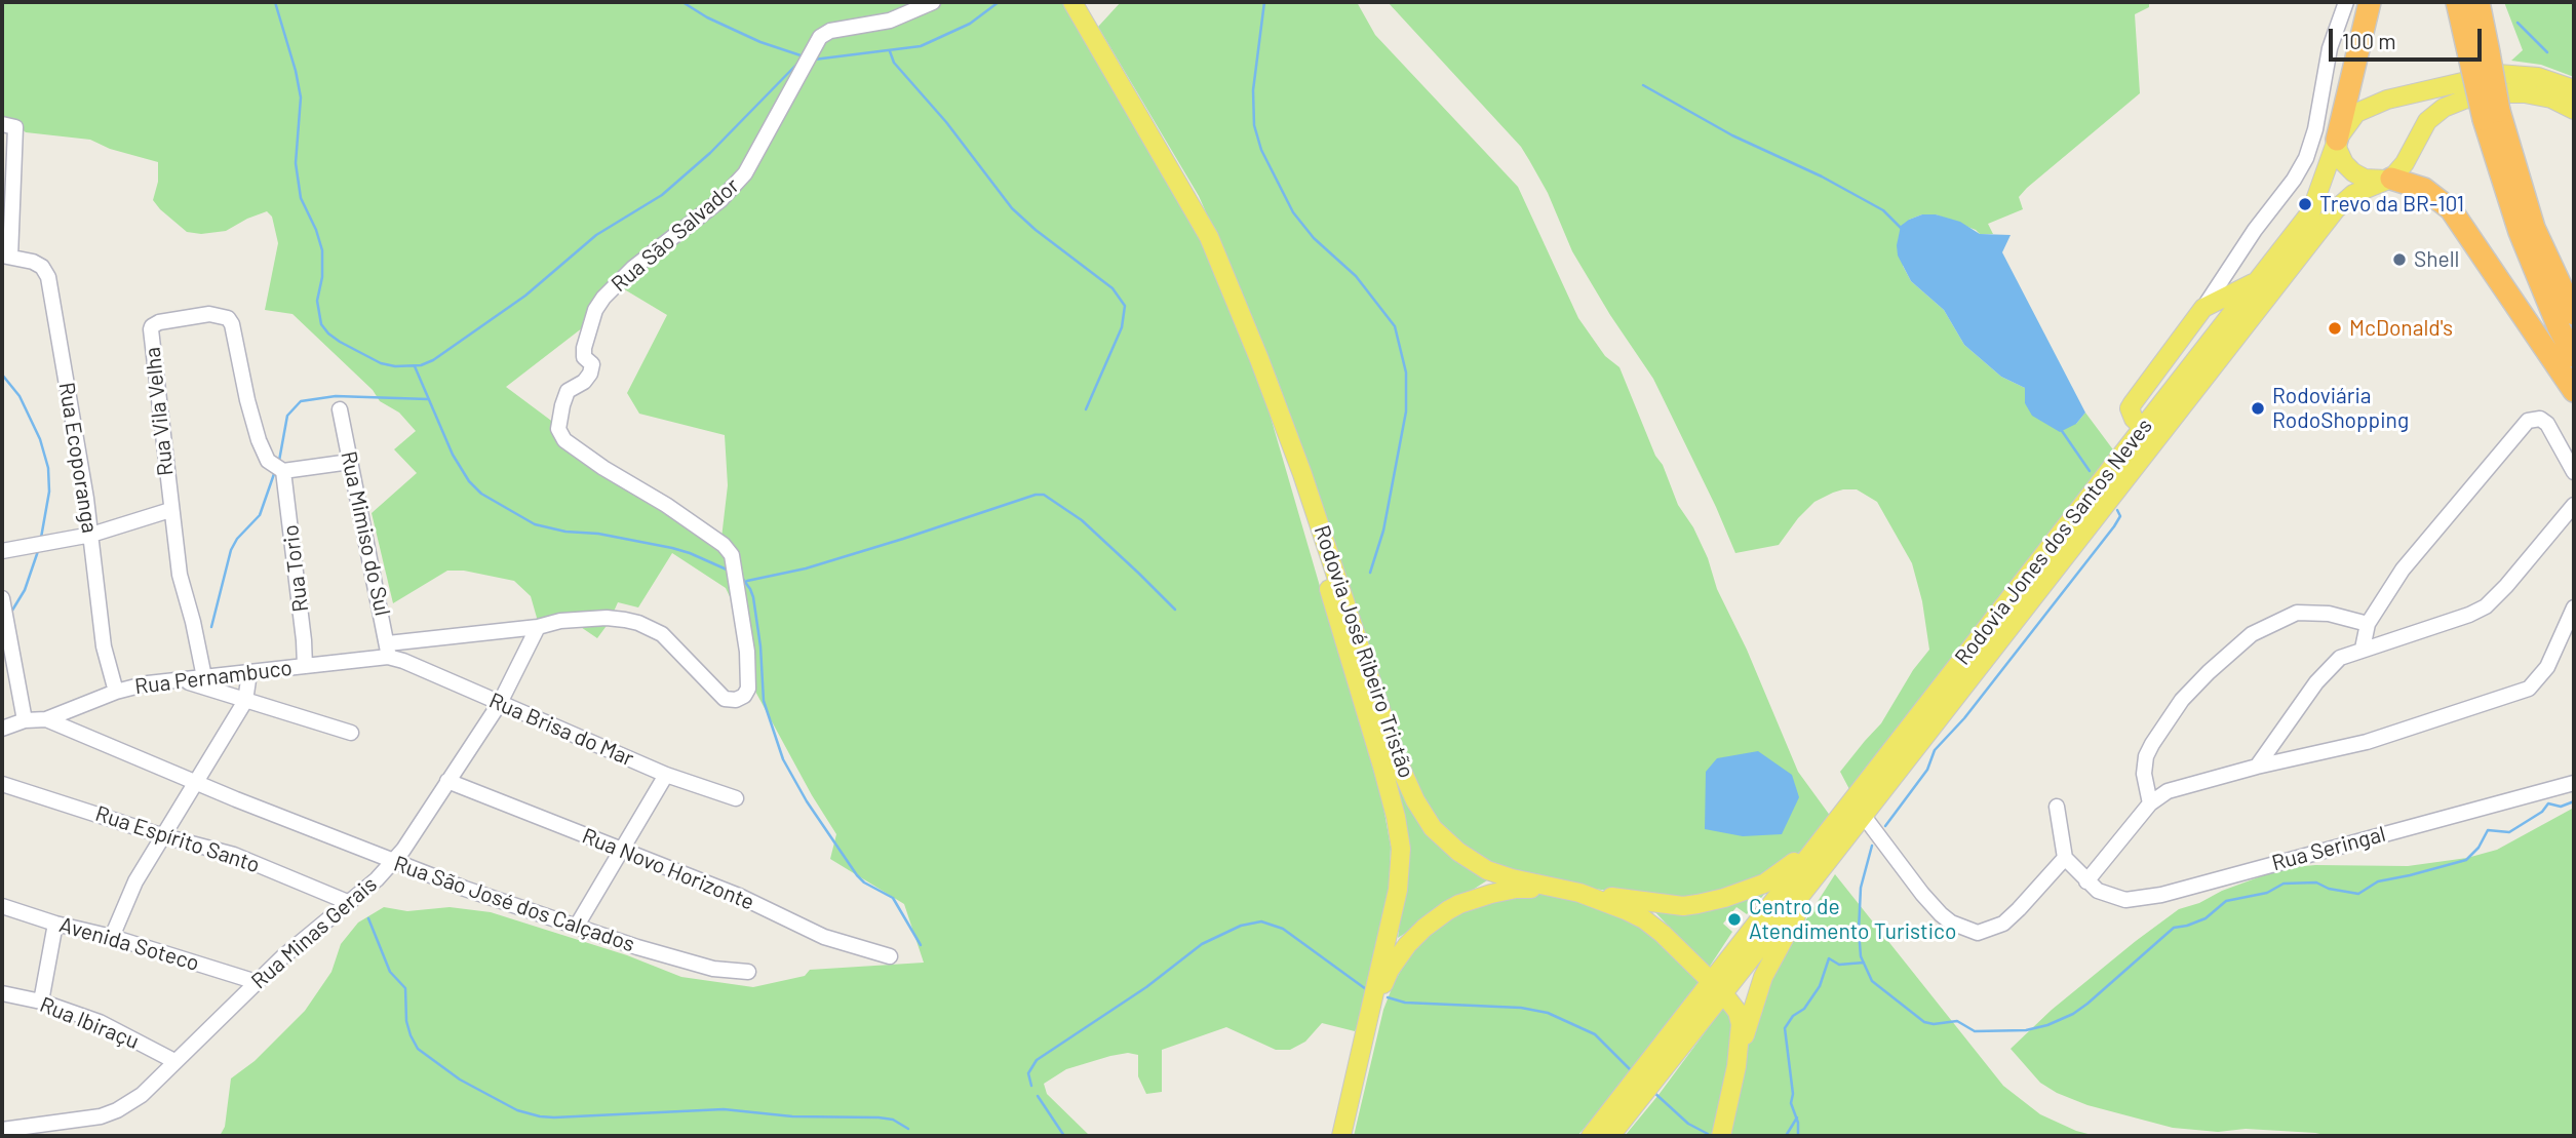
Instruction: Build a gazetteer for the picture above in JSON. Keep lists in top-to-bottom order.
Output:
{
  "streets": {
    "main road": ["Rodovia Jones dos Santos Neves", "Rodovia José Ribeiro Tristão"],
    "street": [
      "Rua São Salvador",
      "Rua Vila Velha",
      "Rua Ecoporanga",
      "Rua Mimiso do Sul",
      "Rua Torio",
      "Rua Pernambuco",
      "Rua Brisa do Mar",
      "Rua Espírito Santo",
      "Rua Seringal",
      "Rua Novo Horizonte",
      "Rua São José dos Calçados",
      "Rua Minas Gerais",
      "Avenida Soteco",
      "Rua Ibiraçu"
    ]
  },
  "crossings": [
    ["Rua São Salvador", "Rua Pernambuco"],
    ["Rua Vila Velha", "Rua Torio"],
    ["Rua Vila Velha", "Rua Pernambuco"],
    ["Rua Ecoporanga", "Rua Pernambuco"],
    ["Rua Mimiso do Sul", "Rua Pernambuco"],
    ["Rua Mimiso do Sul", "Rua Brisa do Mar"],
    ["Rodovia Jones dos Santos Neves", "Rodovia José Ribeiro Tristão"],
    ["Rua Torio", "Rua Pernambuco"],
    ["Rua Pernambuco", "Rua Brisa do Mar"],
    ["Rua Pernambuco", "Rua São José dos Calçados"],
    ["Rua Pernambuco", "Rua Minas Gerais"],
    ["Rua Brisa do Mar", "Rua Minas Gerais"],
    ["Rua Espírito Santo", "Rua Minas Gerais"],
    ["Rua Novo Horizonte", "Rua Minas Gerais"],
    ["Rua São José dos Calçados", "Rua Minas Gerais"],
    ["Rua Minas Gerais", "Avenida Soteco"],
    ["Rua Minas Gerais", "Rua Ibiraçu"]
  ],
  "places": [
    "Trevo da BR-101",
    "Shell",
    "McDonald's",
    "Rodoviária RodoShopping",
    "Centro de Atendimento Turistico"
  ],
  "scale_bar": "100 m"
}
